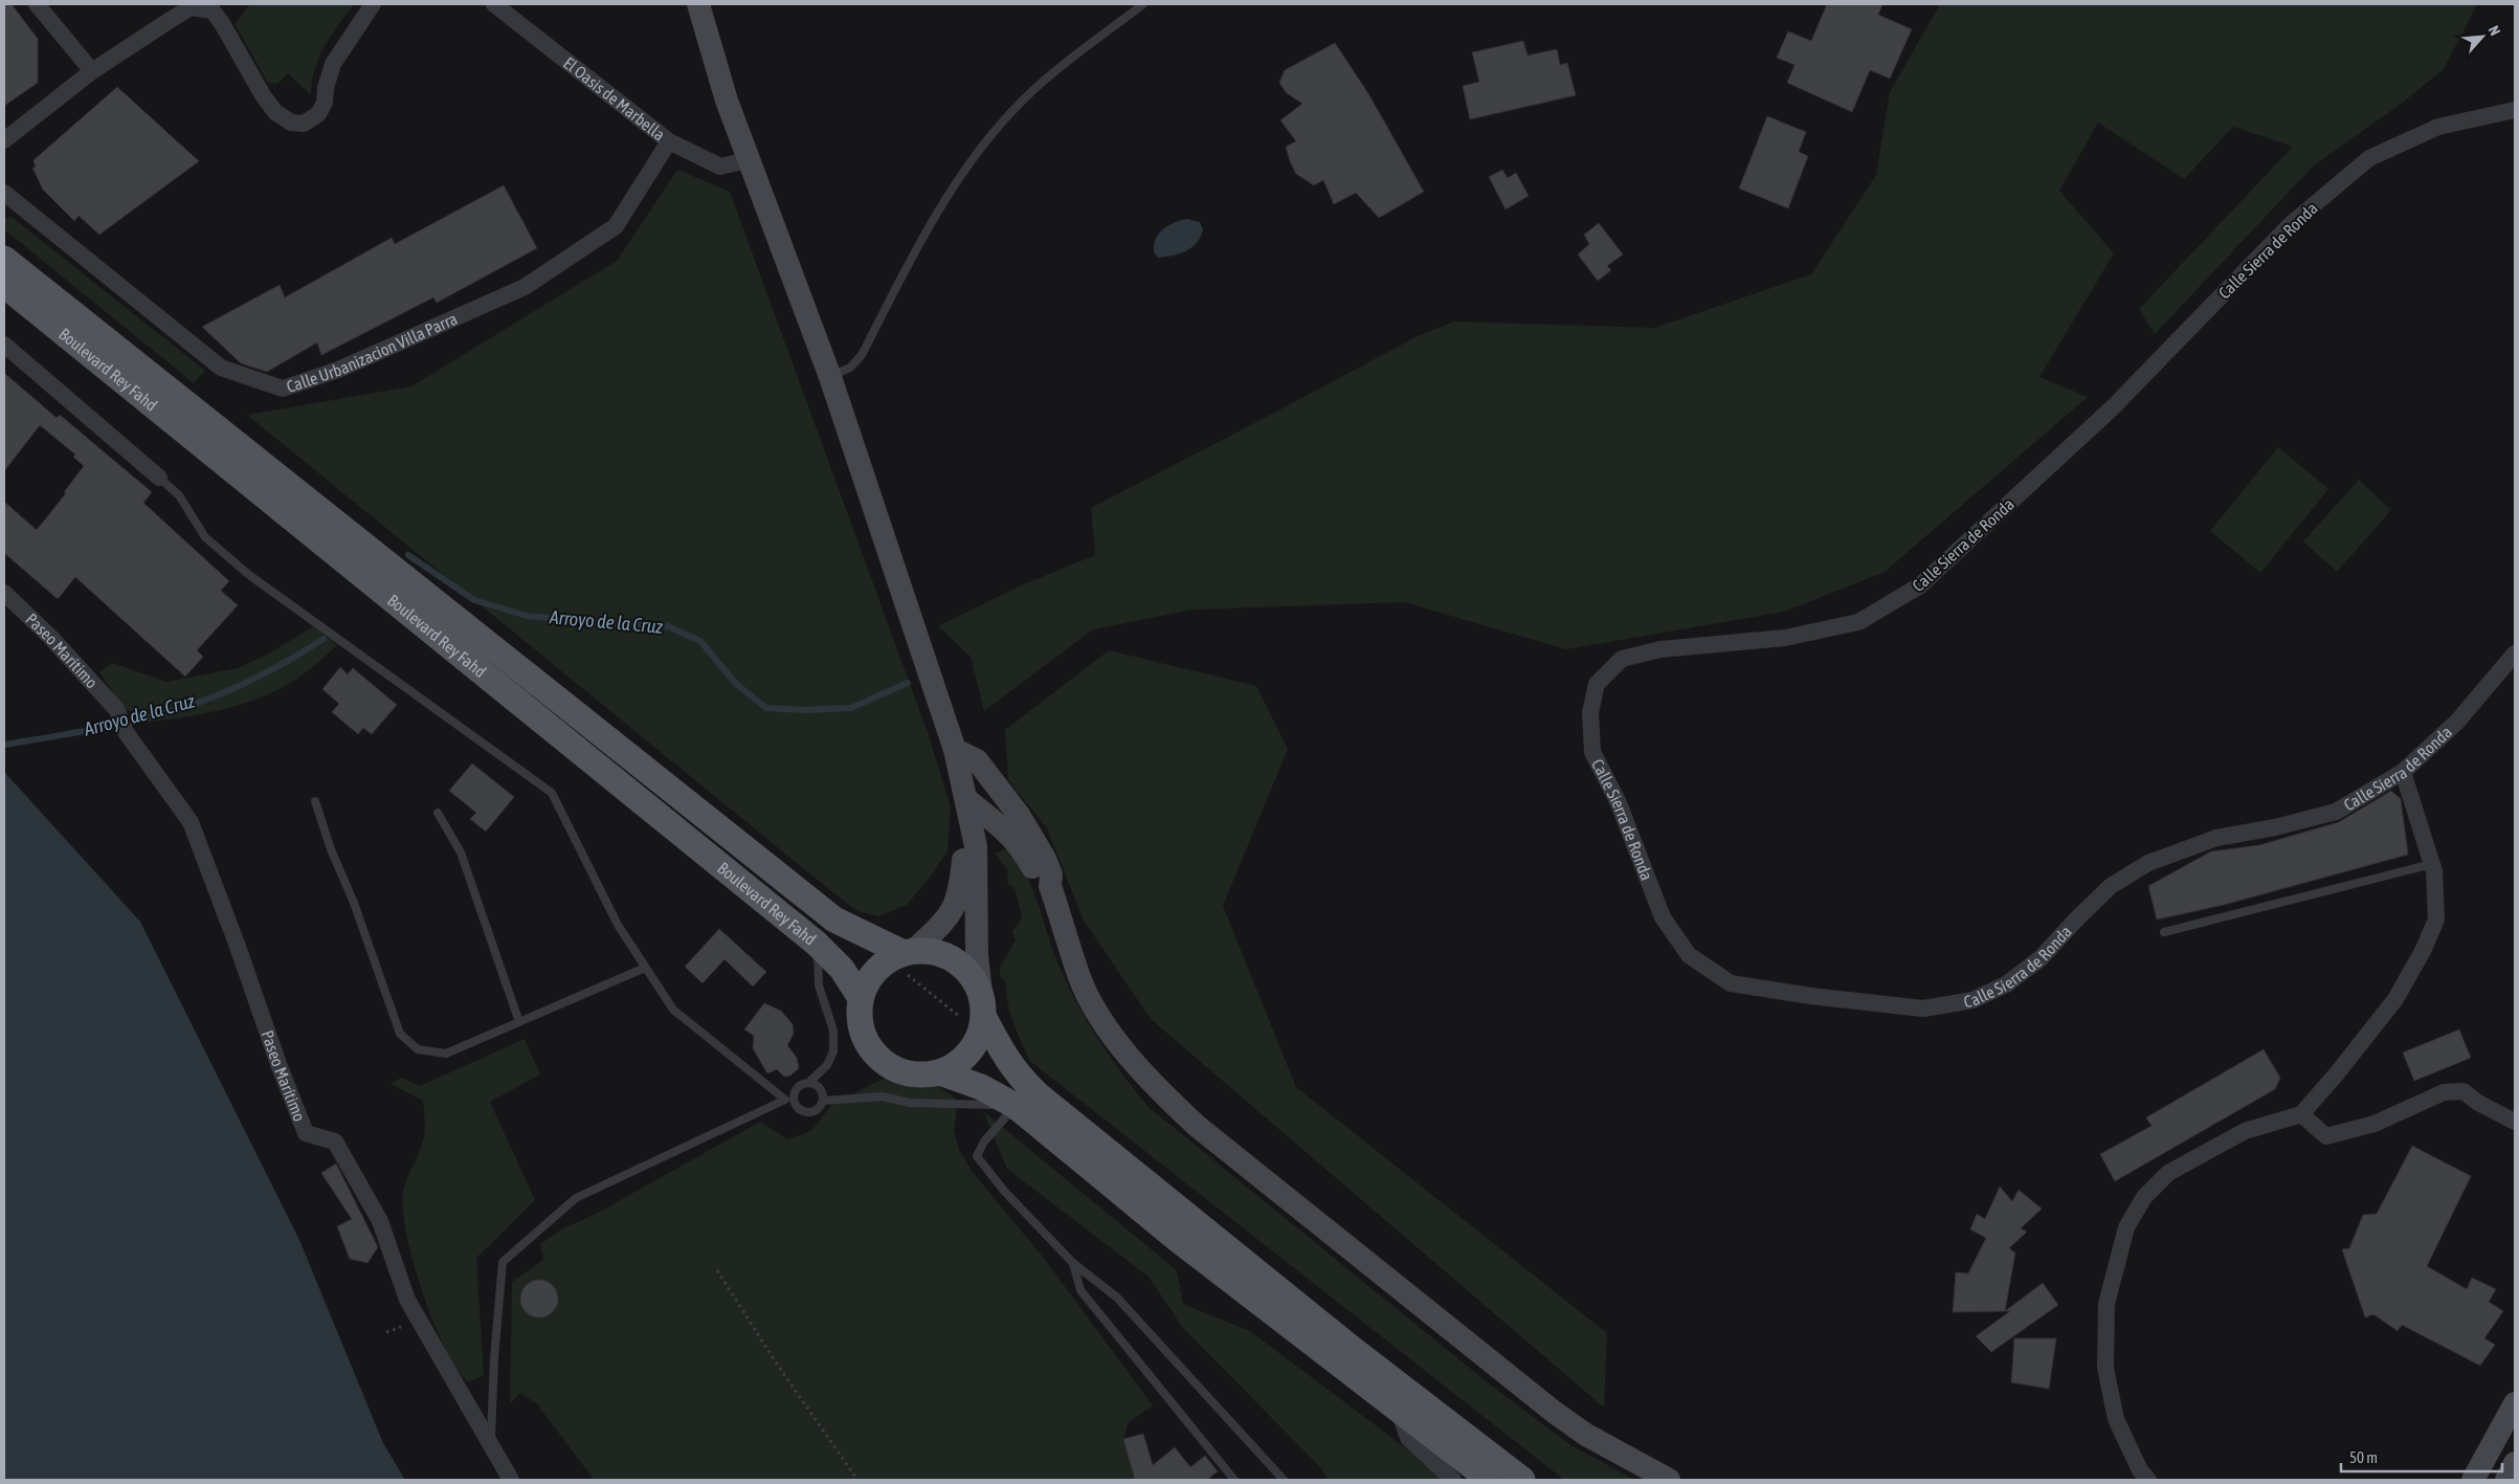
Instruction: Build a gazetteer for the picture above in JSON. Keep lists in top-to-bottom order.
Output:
{
  "streets": {
    "main road": ["Boulevard Rey Fahd"],
    "street": [
      "El Oasis de Marbella",
      "Calle Sierra de Ronda",
      "Calle Urbanizacion Villa Parra",
      "Paseo Marítimo"
    ]
  },
  "crossings": [
    ["El Oasis de Marbella", "Calle Urbanizacion Villa Parra"]
  ],
  "water": ["Arroyo de la Cruz"],
  "scale_bar": "50 m",
  "north": "top right"
}
